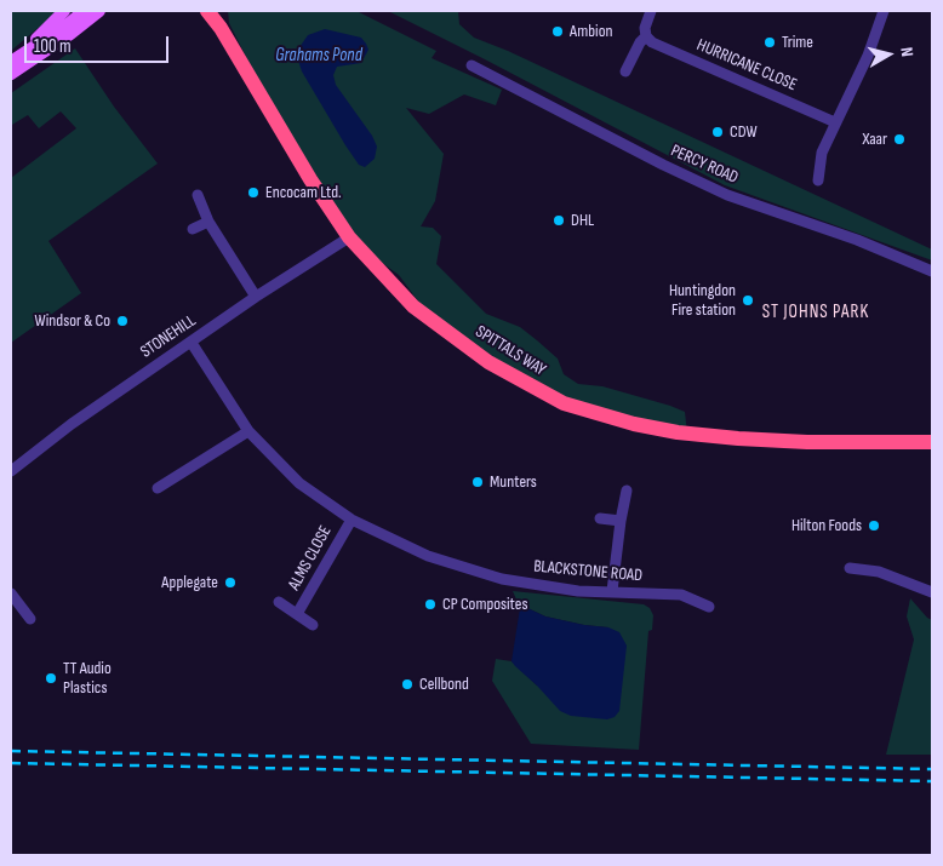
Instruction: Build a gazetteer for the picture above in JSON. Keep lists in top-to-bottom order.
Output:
{
  "streets": {
    "highway": ["SPITTALS WAY"],
    "street": [
      "HURRICANE CLOSE",
      "PERCY ROAD",
      "STONEHILL",
      "ALMS CLOSE",
      "BLACKSTONE ROAD"
    ]
  },
  "crossings": [
    ["STONEHILL", "SPITTALS WAY"],
    ["STONEHILL", "BLACKSTONE ROAD"],
    ["ALMS CLOSE", "BLACKSTONE ROAD"]
  ],
  "districts": ["ST JOHNS PARK"],
  "water": ["Grahams Pond"],
  "places": [
    "Ambion",
    "Trime",
    "CDW",
    "Xaar",
    "Encocam Ltd.",
    "DHL",
    "Huntingdon Fire station",
    "Windsor & Co",
    "Munters",
    "Hilton Foods",
    "Applegate",
    "CP Composites",
    "TT Audio Plastics",
    "Cellbond"
  ],
  "scale_bar": "100 m",
  "north": "right"
}
